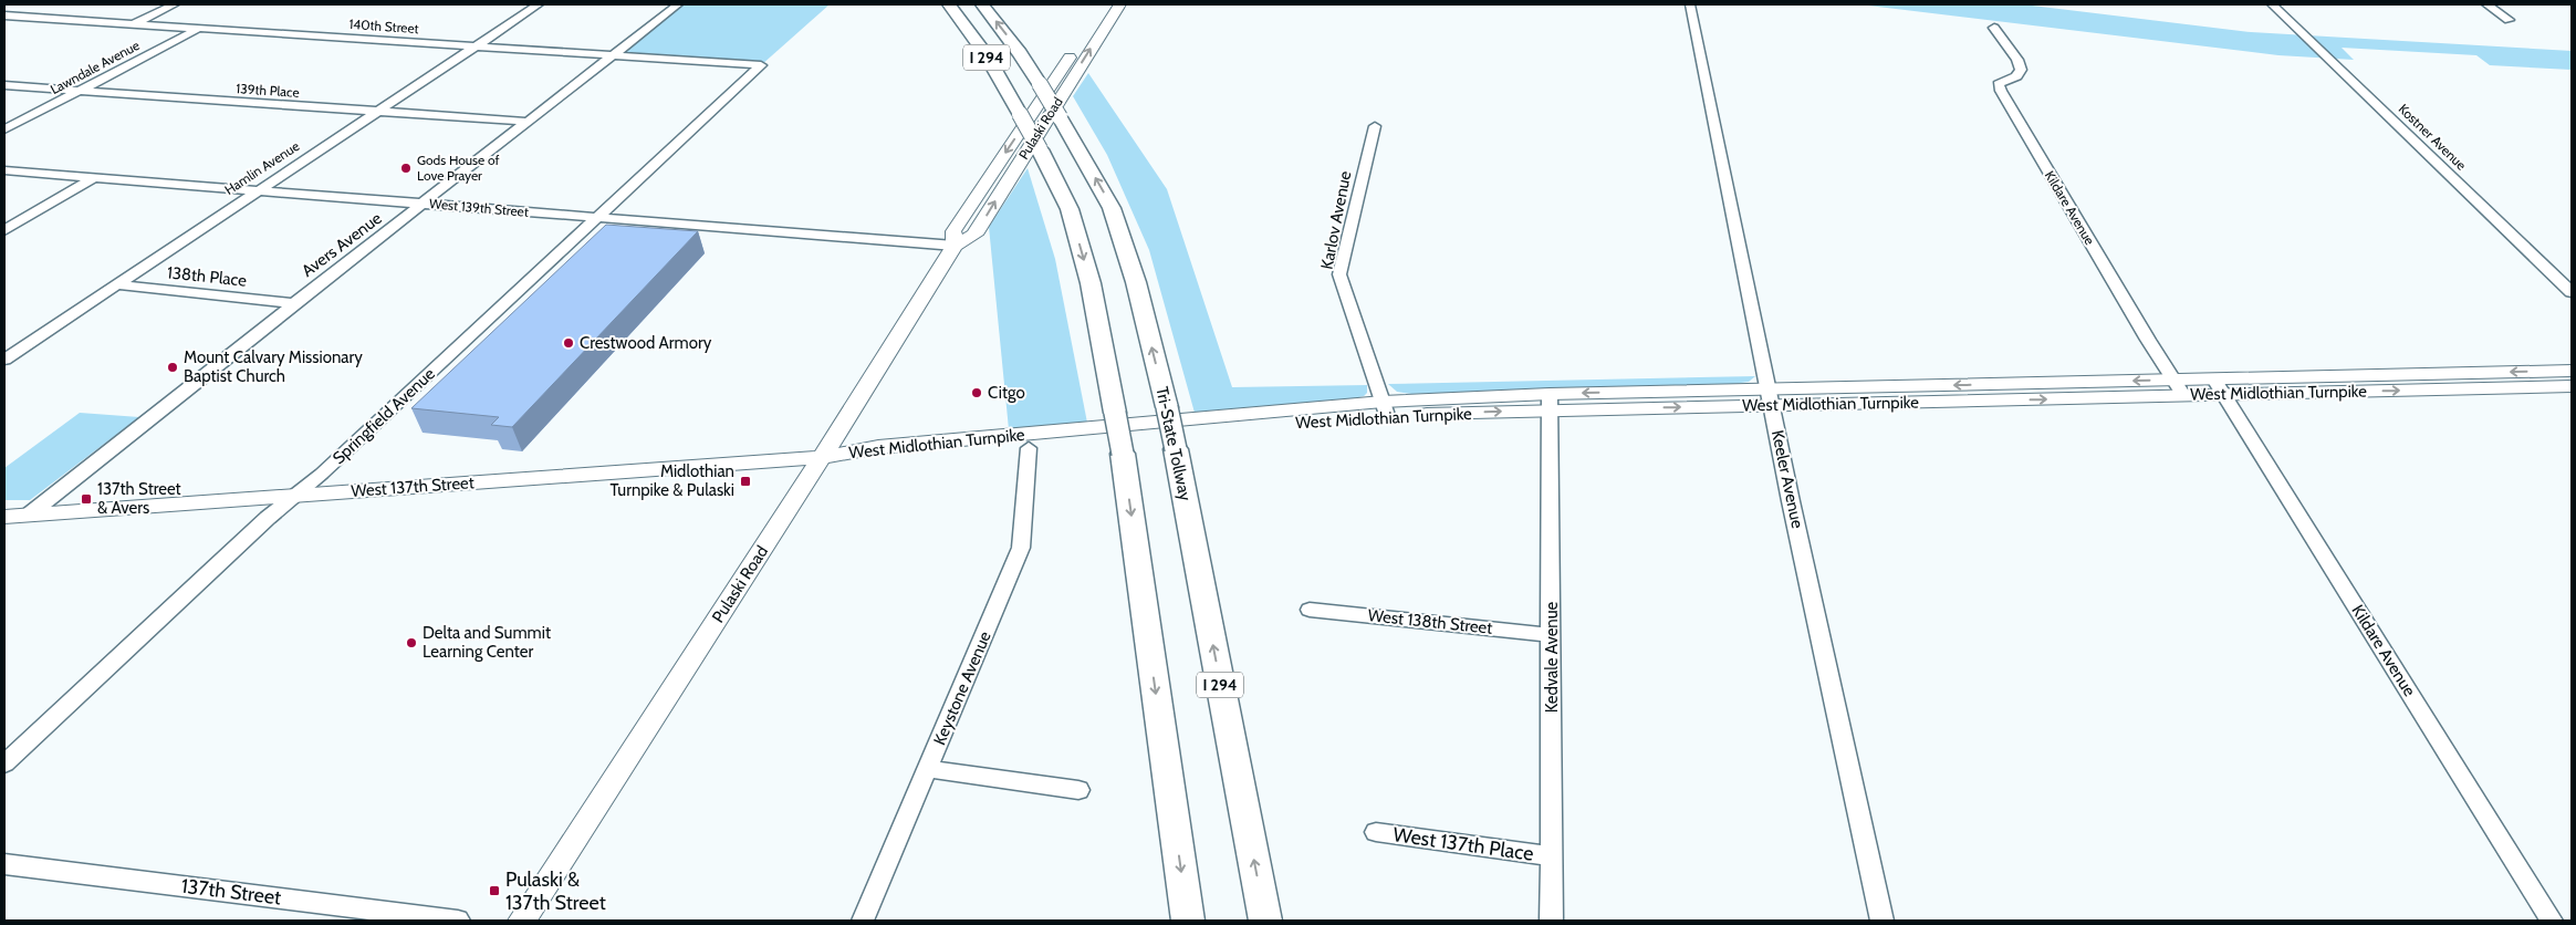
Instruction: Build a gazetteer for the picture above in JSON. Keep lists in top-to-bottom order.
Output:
{
  "streets": {
    "highway": ["I 294", "Tri-State Tollway"],
    "main road": ["Pulaski Road", "West Midlothian Turnpike", "West 137th Street"],
    "street": [
      "140th Street",
      "Lawndale Avenue",
      "139th Place",
      "Kostner Avenue",
      "Hamlin Avenue",
      "West 139th Street",
      "Kildare Avenue",
      "Karlov Avenue",
      "Avers Avenue",
      "138th Place",
      "Springfield Avenue",
      "Keeler Avenue",
      "West 138th Street",
      "Kedvale Avenue",
      "Keystone Avenue",
      "West 137th Place",
      "137th Street"
    ]
  },
  "crossings": [
    ["140th Street", "Lawndale Avenue"],
    ["140th Street", "Hamlin Avenue"],
    ["140th Street", "Avers Avenue"],
    ["140th Street", "Springfield Avenue"],
    ["Lawndale Avenue", "139th Place"],
    ["139th Place", "Hamlin Avenue"],
    ["139th Place", "Avers Avenue"],
    ["Pulaski Road", "West 139th Street"],
    ["Pulaski Road", "West Midlothian Turnpike"],
    ["Pulaski Road", "West 137th Street"],
    ["Hamlin Avenue", "West 139th Street"],
    ["Hamlin Avenue", "138th Place"],
    ["West 139th Street", "Avers Avenue"],
    ["West 139th Street", "Springfield Avenue"],
    ["Kildare Avenue", "West Midlothian Turnpike"],
    ["Karlov Avenue", "West Midlothian Turnpike"],
    ["Avers Avenue", "138th Place"],
    ["Avers Avenue", "West 137th Street"],
    ["West Midlothian Turnpike", "Keeler Avenue"],
    ["West Midlothian Turnpike", "West 137th Street"],
    ["West Midlothian Turnpike", "Kedvale Avenue"],
    ["West Midlothian Turnpike", "Keystone Avenue"],
    ["Springfield Avenue", "West 137th Street"],
    ["West 138th Street", "Kedvale Avenue"],
    ["Kedvale Avenue", "West 137th Place"]
  ],
  "places": {
    "other": [
      "Gods House of Love Prayer",
      "Crestwood Armory",
      "Mount Calvary Missionary Baptist Church",
      "Citgo",
      "Delta and Summit Learning Center"
    ],
    "transit": ["Midlothian Turnpike & Pulaski", "137th Street & Avers", "Pulaski & 137th Street"]
  }
}
